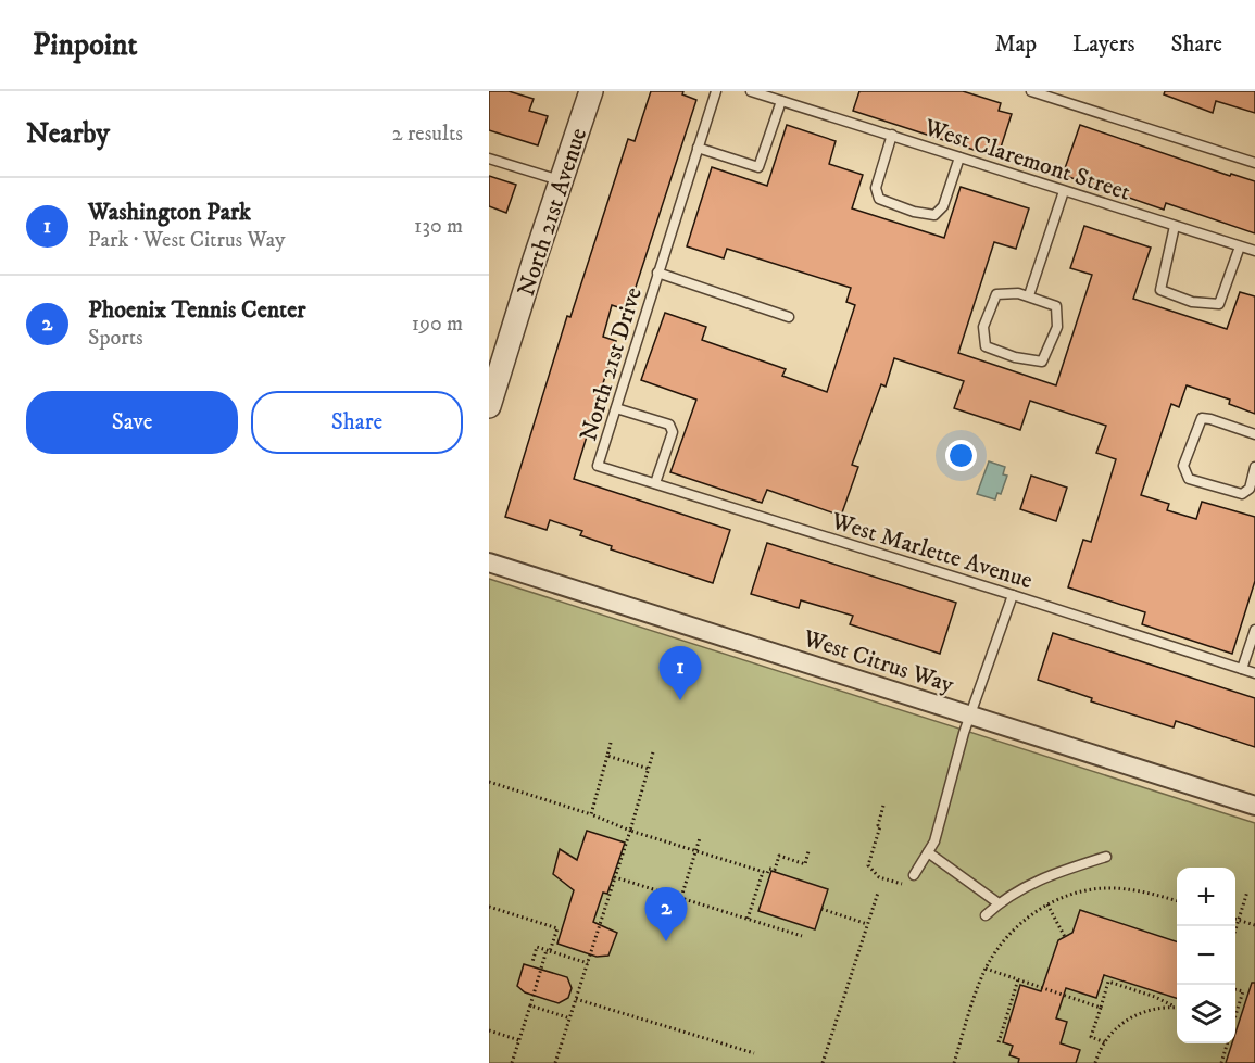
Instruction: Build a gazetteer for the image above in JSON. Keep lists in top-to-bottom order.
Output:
{
  "streets": {
    "street": ["North 21st Avenue", "West Citrus Way"],
    "lane": ["West Claremont Street", "North 21st Drive", "West Marlette Avenue"]
  },
  "crossings": [
    ["North 21st Drive", "West Marlette Avenue"]
  ],
  "page": {
    "header": "Pinpoint",
    "nav": ["Map", "Layers", "Share"],
    "heading": ["Nearby", "2 results"],
    "list": [
      {
        "mark": "1",
        "name": "Washington Park",
        "note": "Park · West Citrus Way",
        "value": "130 m"
      },
      {
        "mark": "2",
        "name": "Phoenix Tennis Center",
        "note": "Sports",
        "value": "190 m"
      }
    ],
    "buttons": ["Save", "Share"],
    "pins": ["1", "2"],
    "map_buttons": ["+", "−"]
  }
}
